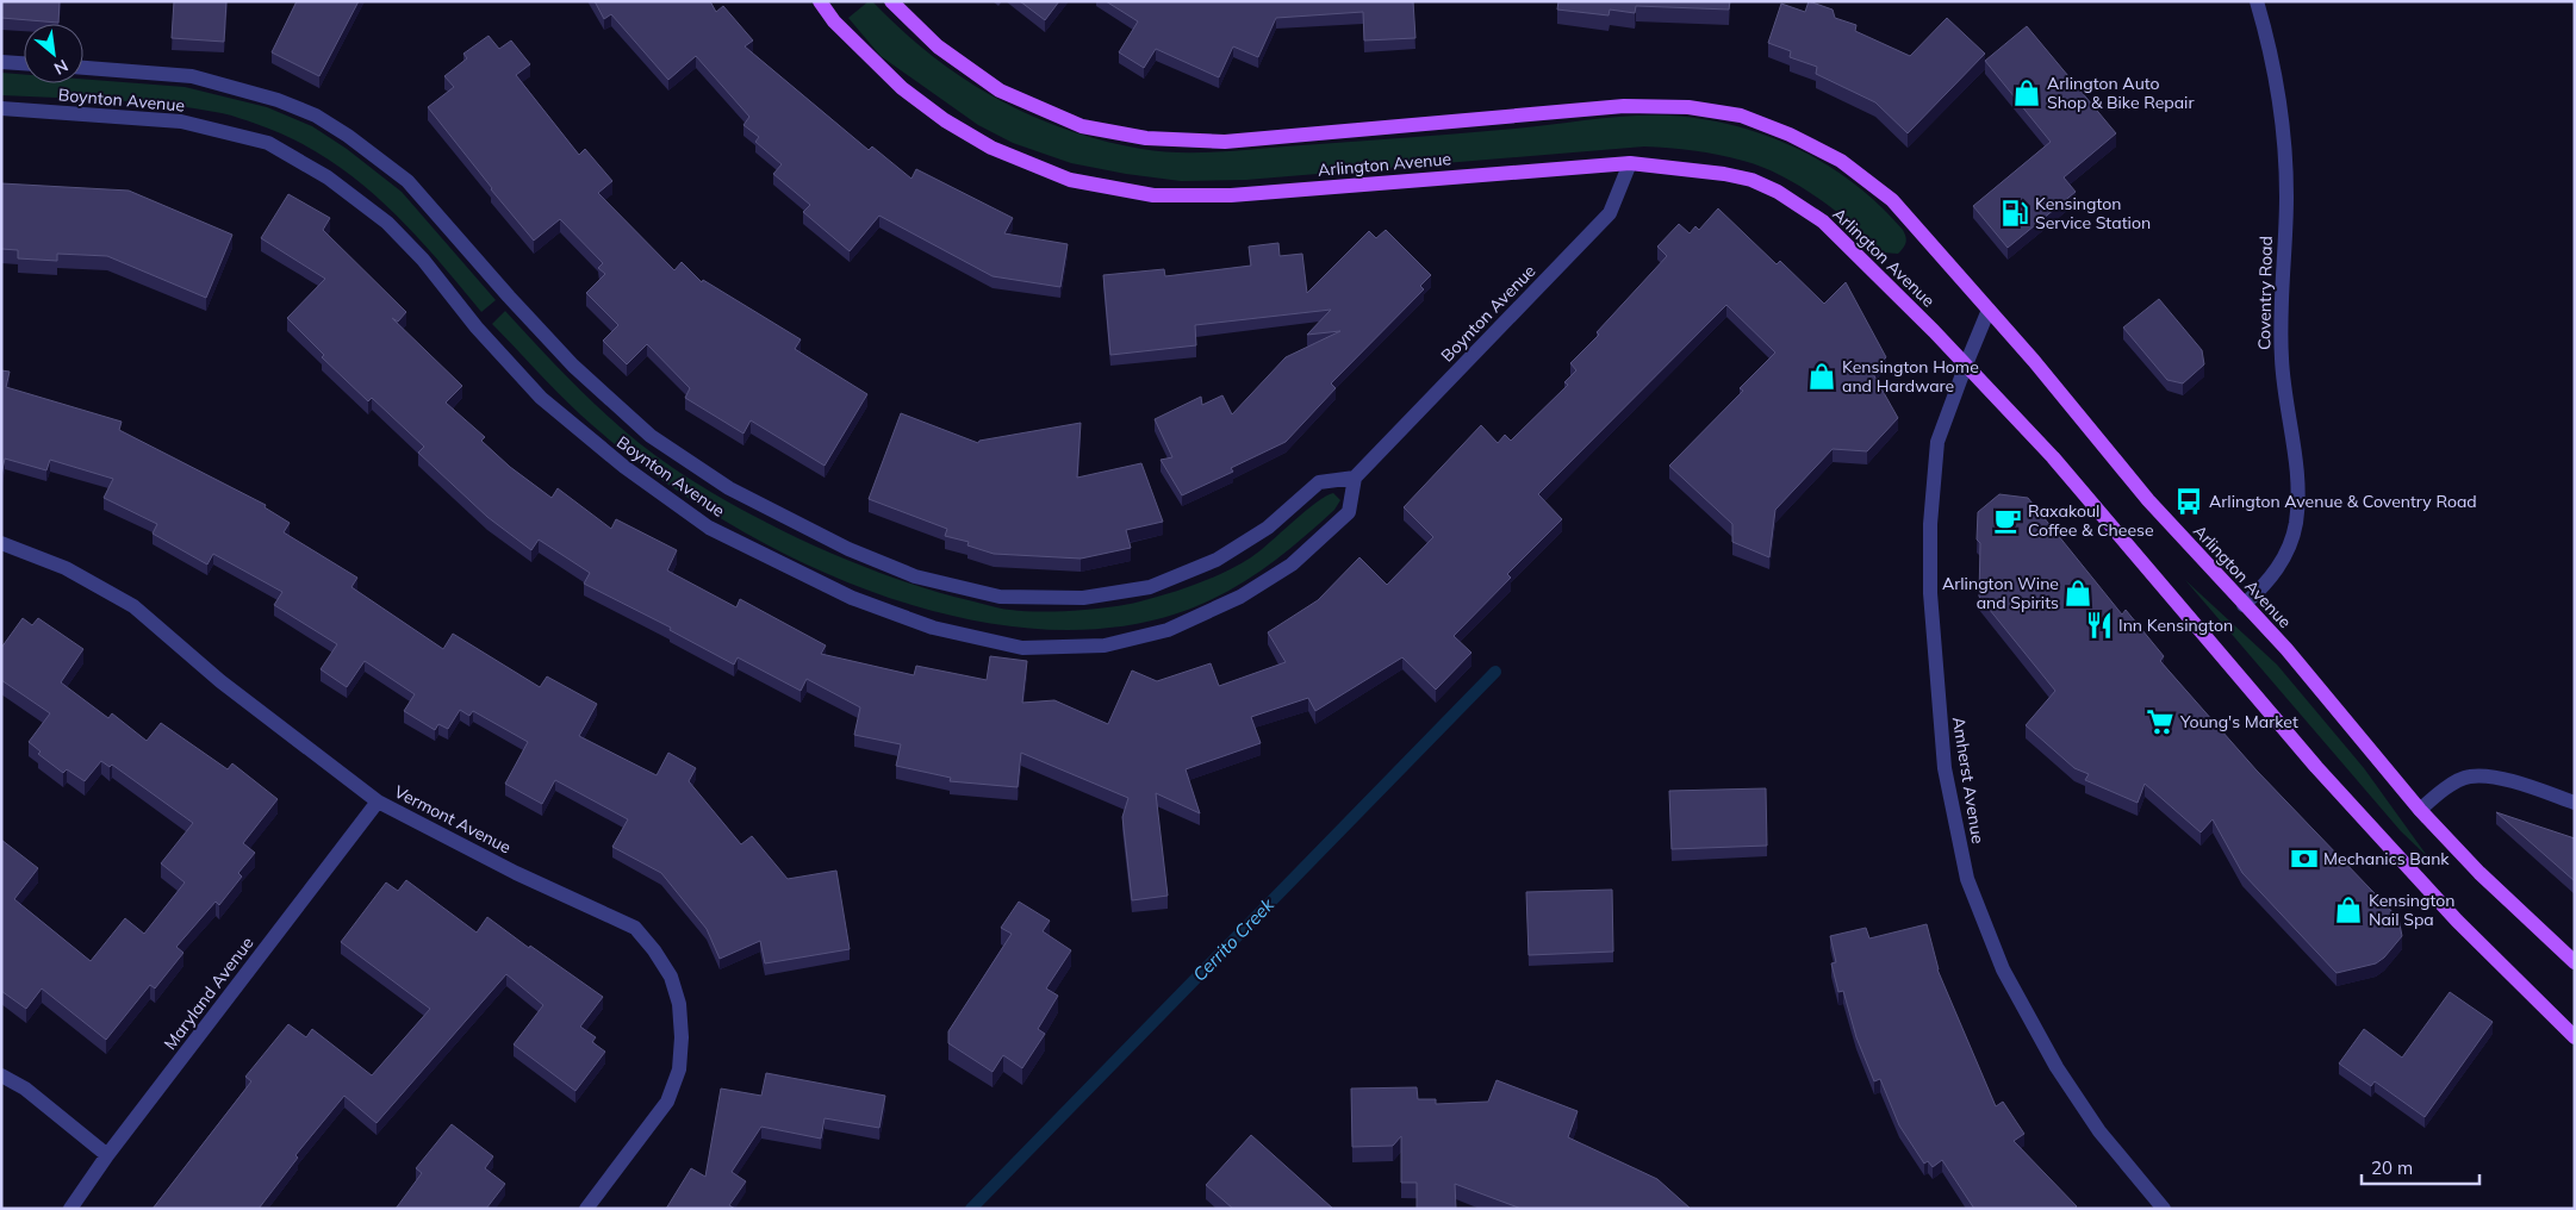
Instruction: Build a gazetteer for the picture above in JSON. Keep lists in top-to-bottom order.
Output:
{
  "streets": {
    "main road": ["Arlington Avenue"],
    "street": [
      "Boynton Avenue",
      "Coventry Road",
      "Amherst Avenue",
      "Vermont Avenue",
      "Maryland Avenue"
    ]
  },
  "crossings": [
    ["Boynton Avenue", "Arlington Avenue"],
    ["Arlington Avenue", "Coventry Road"],
    ["Arlington Avenue", "Amherst Avenue"],
    ["Vermont Avenue", "Maryland Avenue"]
  ],
  "water": ["Cerrito Creek"],
  "places": {
    "shop": [
      "Arlington Auto Shop & Bike Repair",
      "Kensington Home and Hardware",
      "Arlington Wine and Spirits",
      "Kensington Nail Spa"
    ],
    "fuel station": ["Kensington Service Station"],
    "bus stop": ["Arlington Avenue & Coventry Road"],
    "cafe": ["Raxakoul Coffee & Cheese"],
    "restaurant": ["Inn Kensington"],
    "supermarket": ["Young's Market"],
    "bank": ["Mechanics Bank"]
  },
  "scale_bar": "20 m",
  "north": "bottom right"
}
